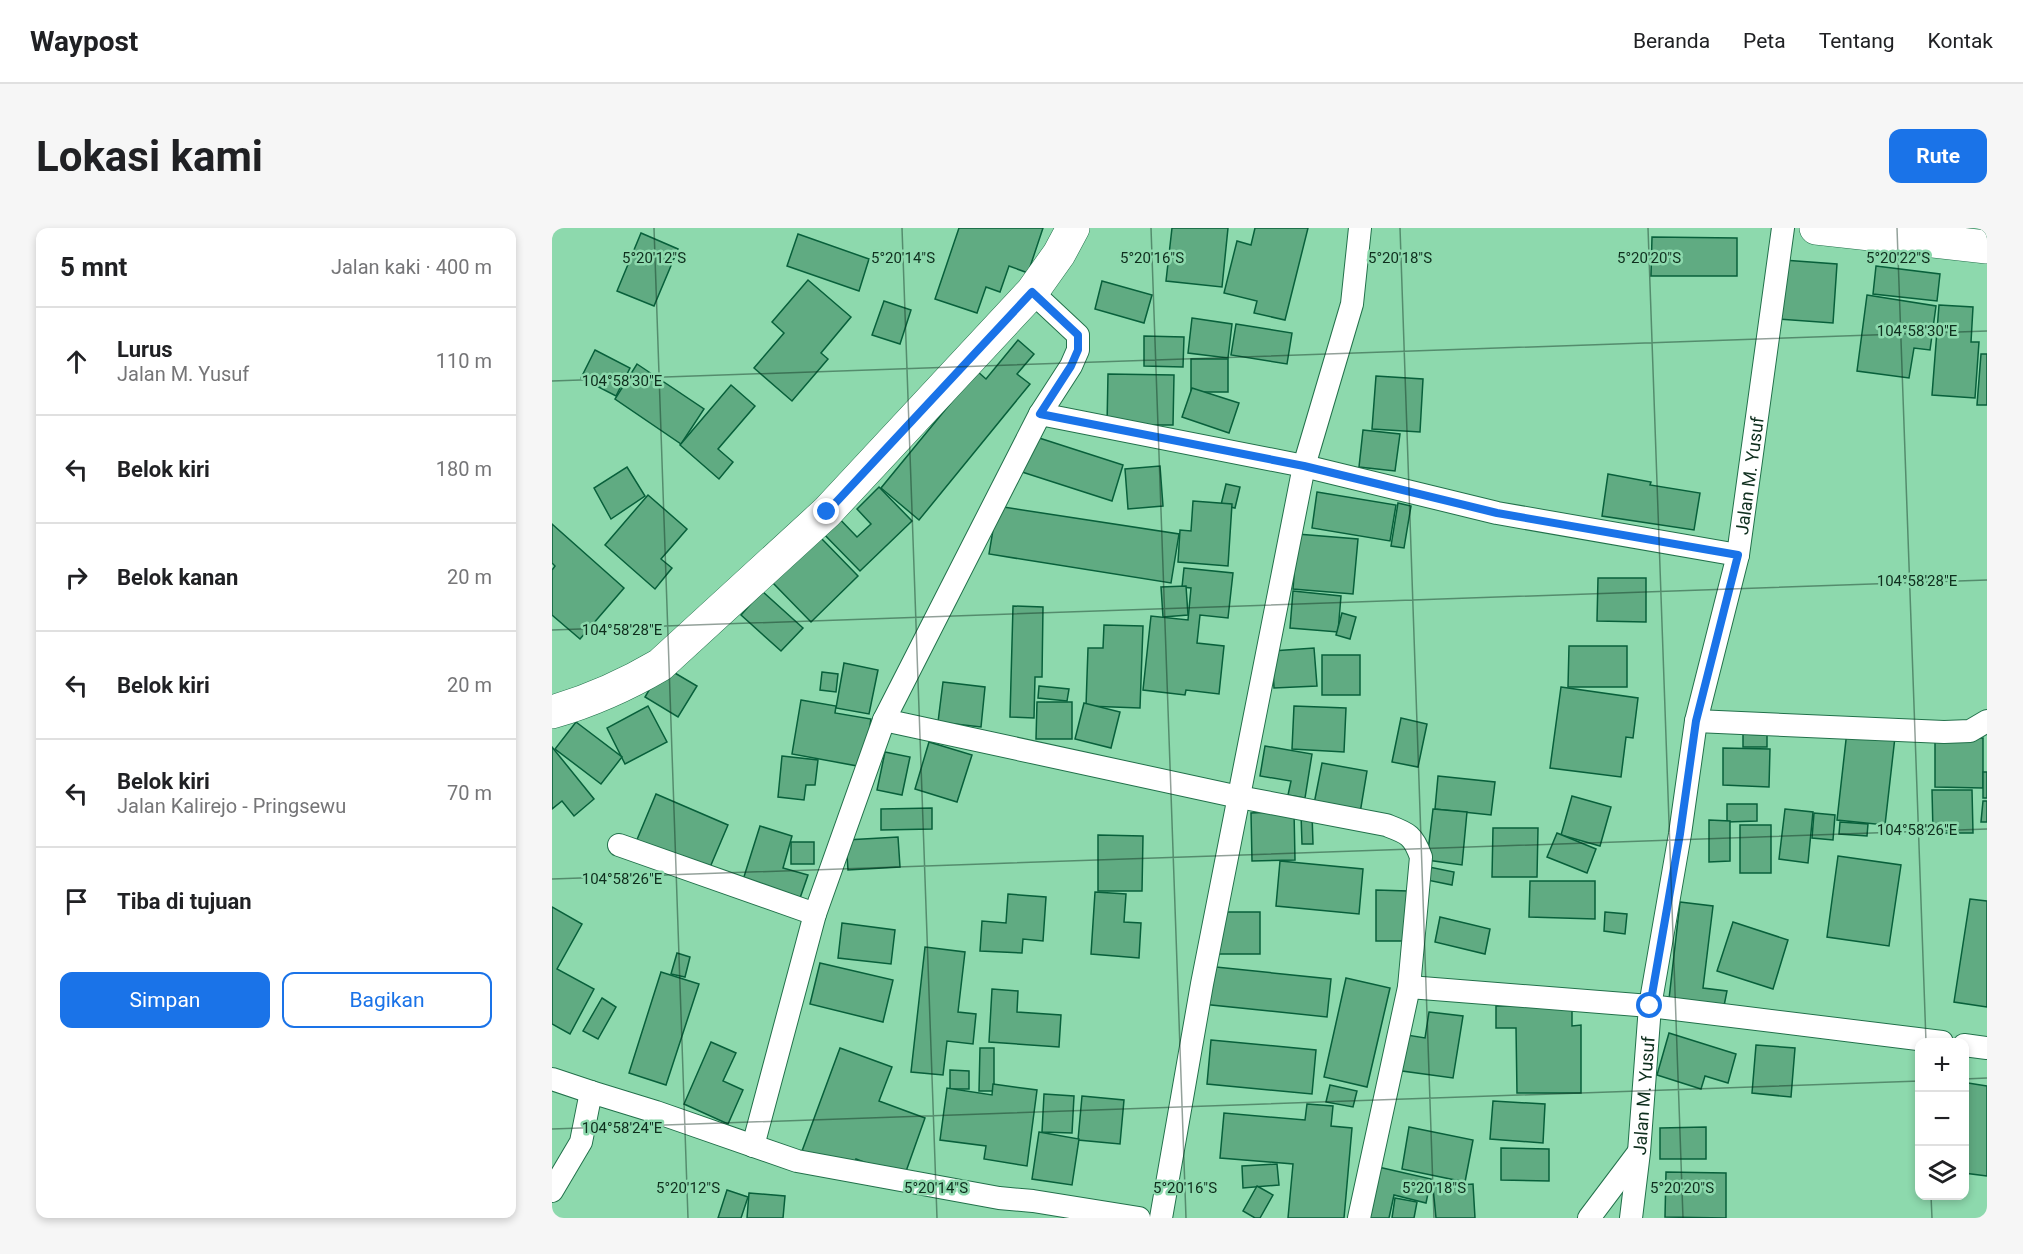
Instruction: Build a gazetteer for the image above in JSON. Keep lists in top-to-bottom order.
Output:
{
  "streets": {
    "street": ["Jalan M. Yusuf"]
  },
  "page": {
    "header": "Waypost",
    "nav": [
      "Beranda",
      "Peta",
      "Tentang",
      "Kontak"
    ],
    "buttons": [
      "Rute",
      ["Simpan", "Bagikan"]
    ],
    "title": "Lokasi kami",
    "heading": ["5 mnt", "Jalan kaki · 400 m"],
    "list": [
      ["Lurus", "Jalan M. Yusuf", "110 m"],
      ["Belok kiri", "180 m"],
      ["Belok kanan", "20 m"],
      ["Belok kiri", "20 m"],
      ["Belok kiri", "Jalan Kalirejo - Pringsewu", "70 m"],
      "Tiba di tujuan"
    ],
    "map_buttons": ["+", "−"]
  },
  "coordinates": [
    "5°20'12\"S",
    "5°20'14\"S",
    "5°20'16\"S",
    "5°20'18\"S",
    "5°20'20\"S",
    "5°20'22\"S",
    "104°58'30\"E",
    "104°58'28\"E",
    "104°58'26\"E",
    "104°58'24\"E"
  ]
}
